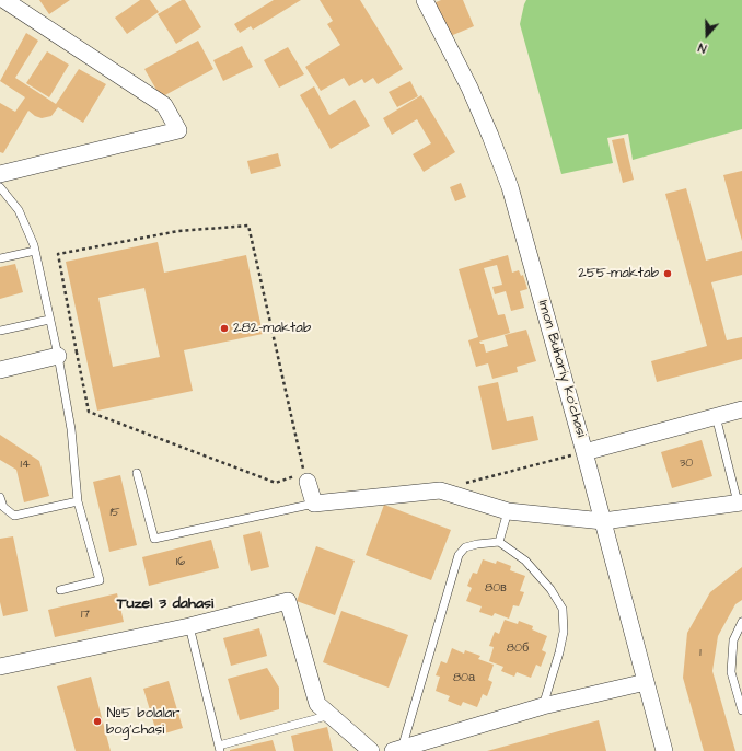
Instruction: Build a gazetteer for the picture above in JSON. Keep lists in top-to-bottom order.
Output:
{
  "streets": {
    "street": ["Imon Buhoriy ko'chasi"]
  },
  "districts": ["Tuzel 3 dahasi"],
  "places": ["255-maktab", "282-maktab", "№5 bolalar bog'chasi"],
  "house_numbers": [
    "30",
    "14",
    "15",
    "16",
    "80в",
    "17",
    "80б",
    "1",
    "80а"
  ],
  "north": "bottom"
}
